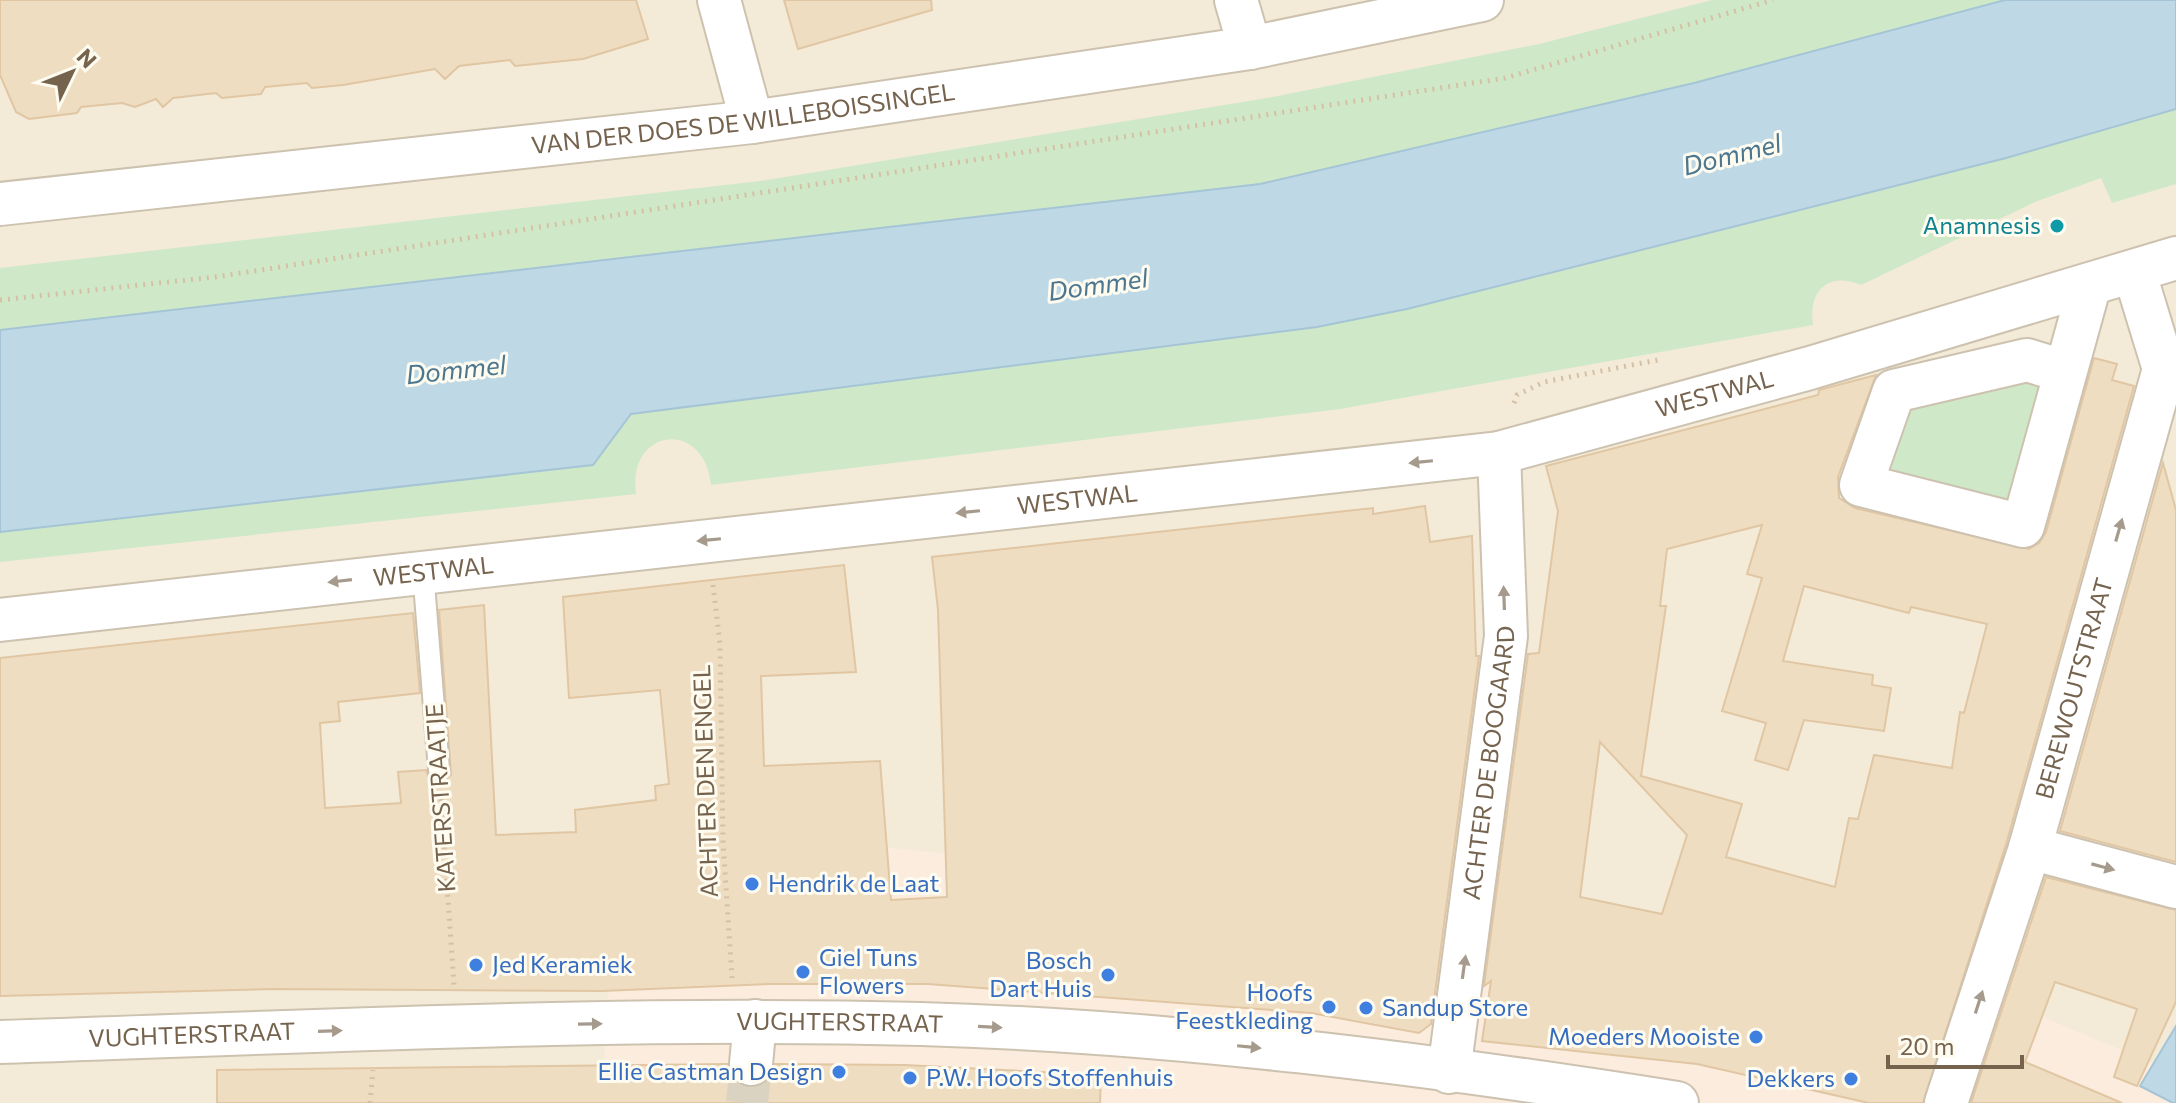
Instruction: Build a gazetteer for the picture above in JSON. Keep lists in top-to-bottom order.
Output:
{
  "streets": {
    "street": [
      "VAN DER DOES DE WILLEBOISSINGEL",
      "WESTWAL",
      "BEREWOUTSTRAAT",
      "ACHTER DE BOOGAARD",
      "VUGHTERSTRAAT"
    ],
    "lane": ["KATERSTRAATJE"],
    "path": ["ACHTER DEN ENGEL"]
  },
  "crossings": [
    ["WESTWAL", "BEREWOUTSTRAAT"],
    ["WESTWAL", "ACHTER DE BOOGAARD"],
    ["WESTWAL", "ACHTER DEN ENGEL"],
    ["WESTWAL", "KATERSTRAATJE"],
    ["ACHTER DE BOOGAARD", "VUGHTERSTRAAT"],
    ["ACHTER DEN ENGEL", "VUGHTERSTRAAT"],
    ["KATERSTRAATJE", "VUGHTERSTRAAT"]
  ],
  "one_way": [
    "WESTWAL",
    "BEREWOUTSTRAAT",
    "ACHTER DE BOOGAARD",
    "VUGHTERSTRAAT"
  ],
  "water": ["Dommel"],
  "places": [
    "Anamnesis",
    "Hendrik de Laat",
    "Jed Keramiek",
    "Giel Tuns Flowers",
    "Bosch Dart Huis",
    "Hoofs Feestkleding",
    "Sandup Store",
    "Moeders Mooiste",
    "Ellie Castman Design",
    "P.W. Hoofs Stoffenhuis",
    "Dekkers"
  ],
  "scale_bar": "20 m",
  "north": "top right"
}
